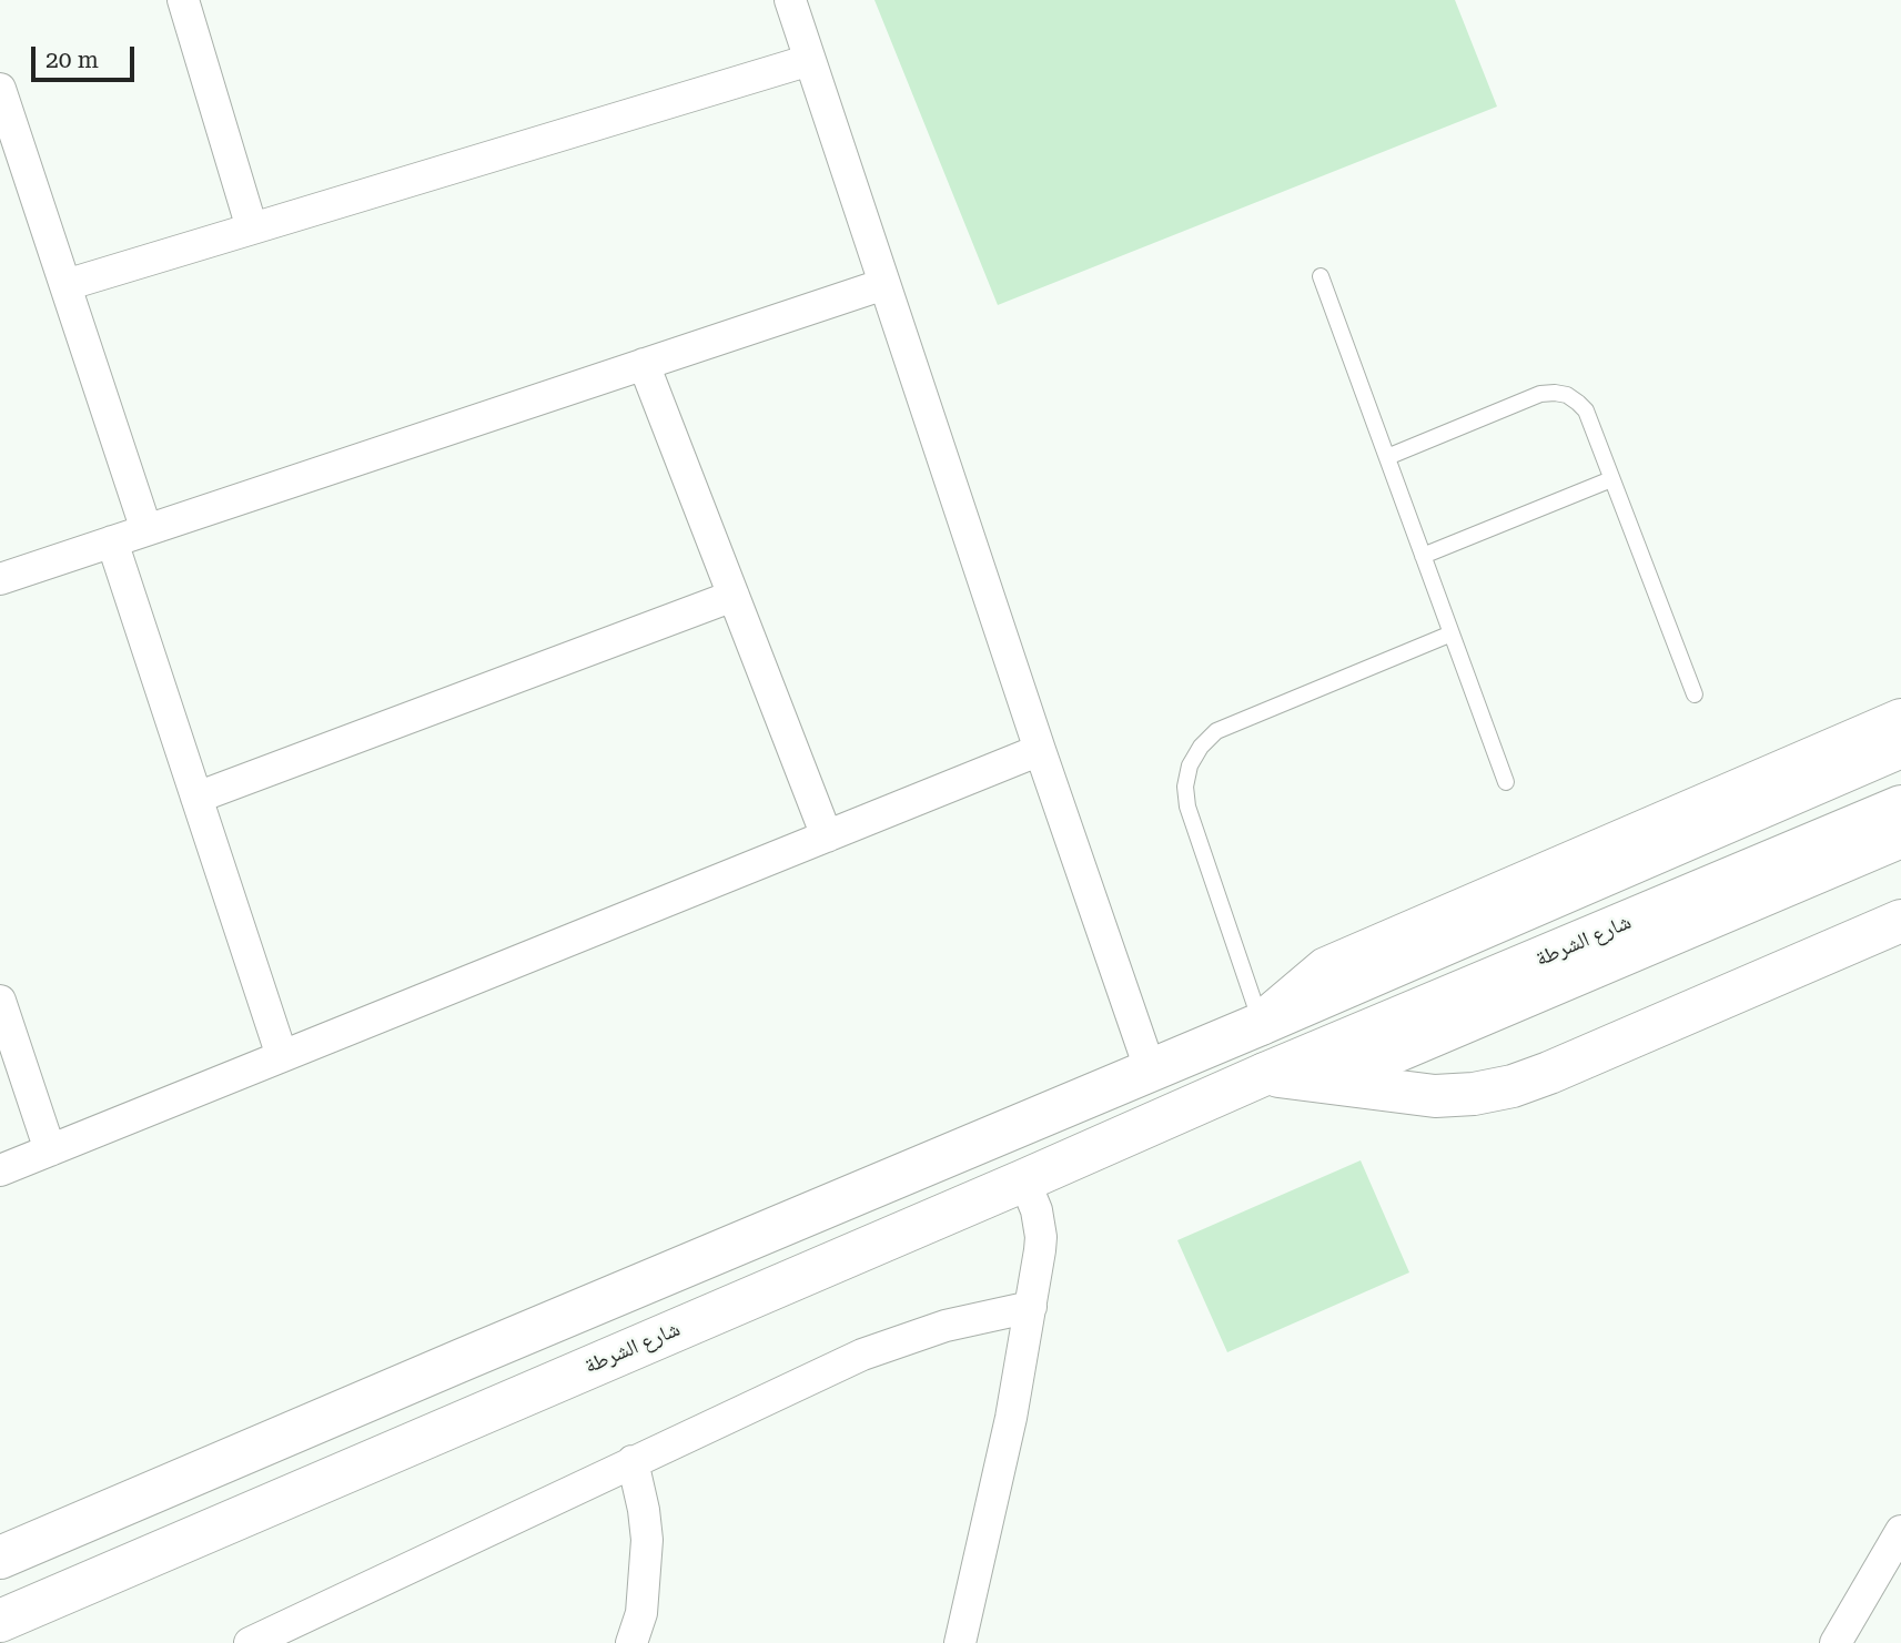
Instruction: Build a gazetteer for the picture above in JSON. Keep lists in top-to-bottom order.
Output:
{
  "streets": {
    "main road": ["شارع الشرطة"]
  },
  "scale_bar": "20 m"
}
